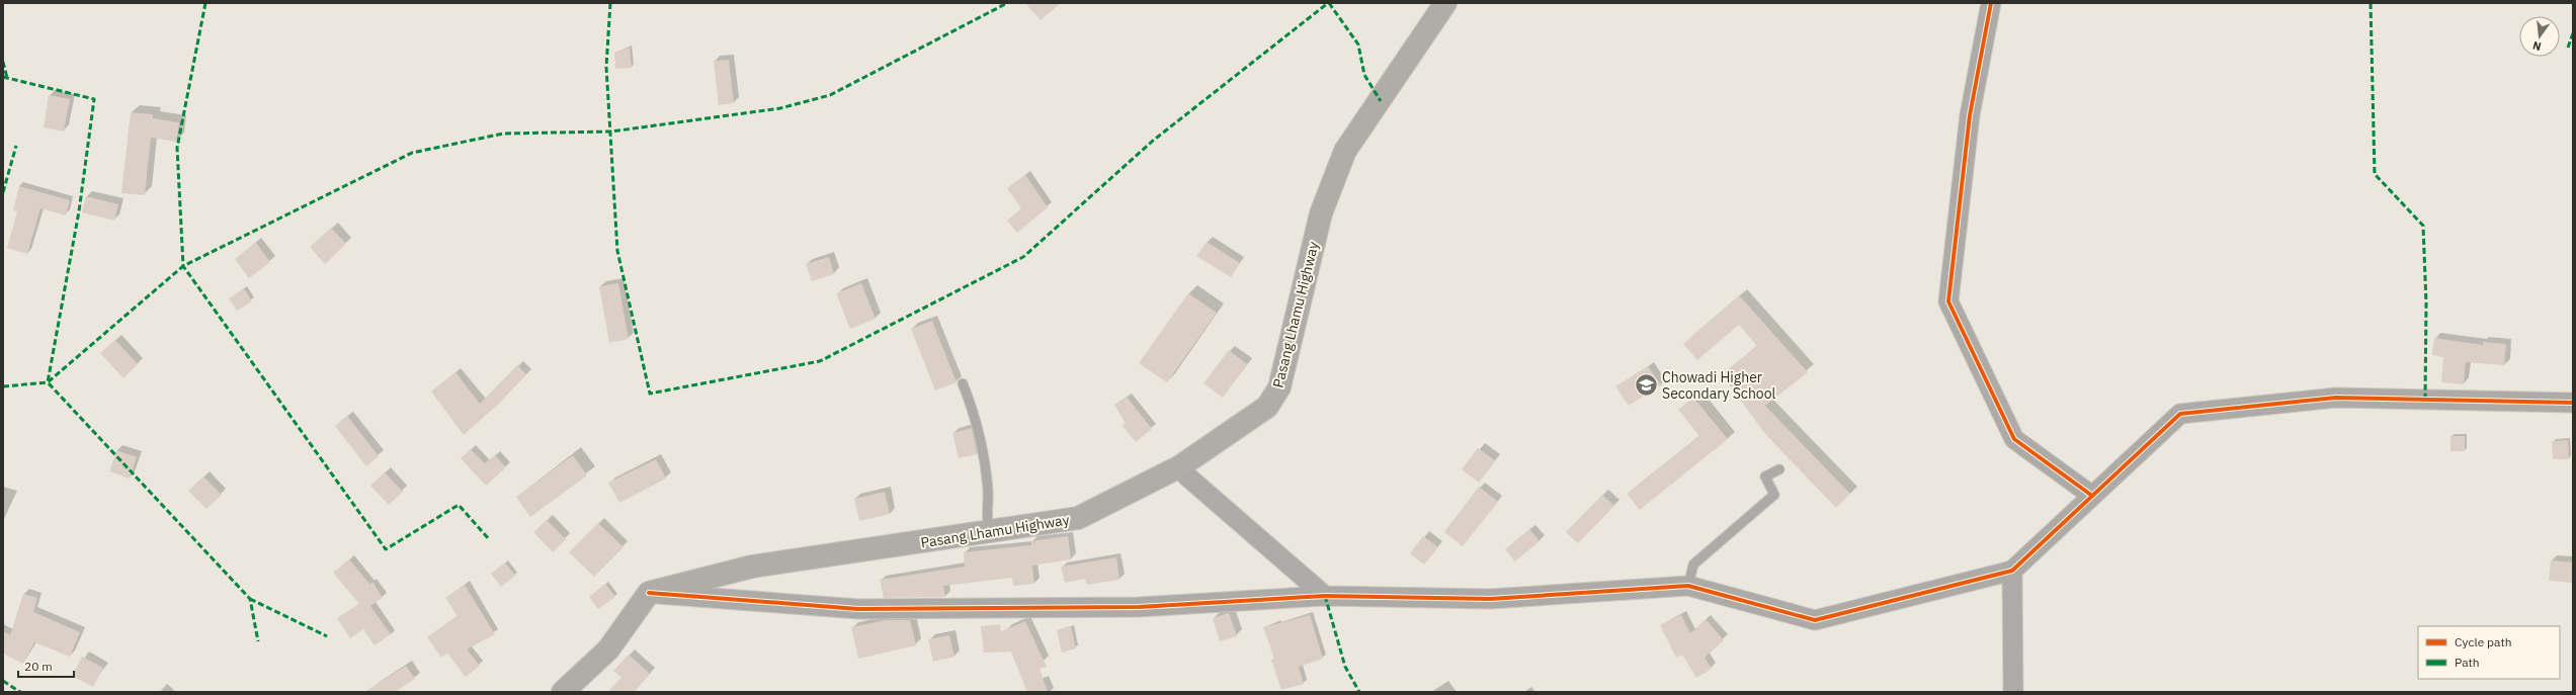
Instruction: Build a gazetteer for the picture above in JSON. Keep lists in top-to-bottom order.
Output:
{
  "streets": {
    "main road": ["Pasang Lhamu Highway"]
  },
  "places": {
    "school or university": ["Chowadi Higher Secondary School"]
  },
  "legend": ["Cycle path", "Path"],
  "scale_bar": "20 m",
  "north": "bottom"
}
